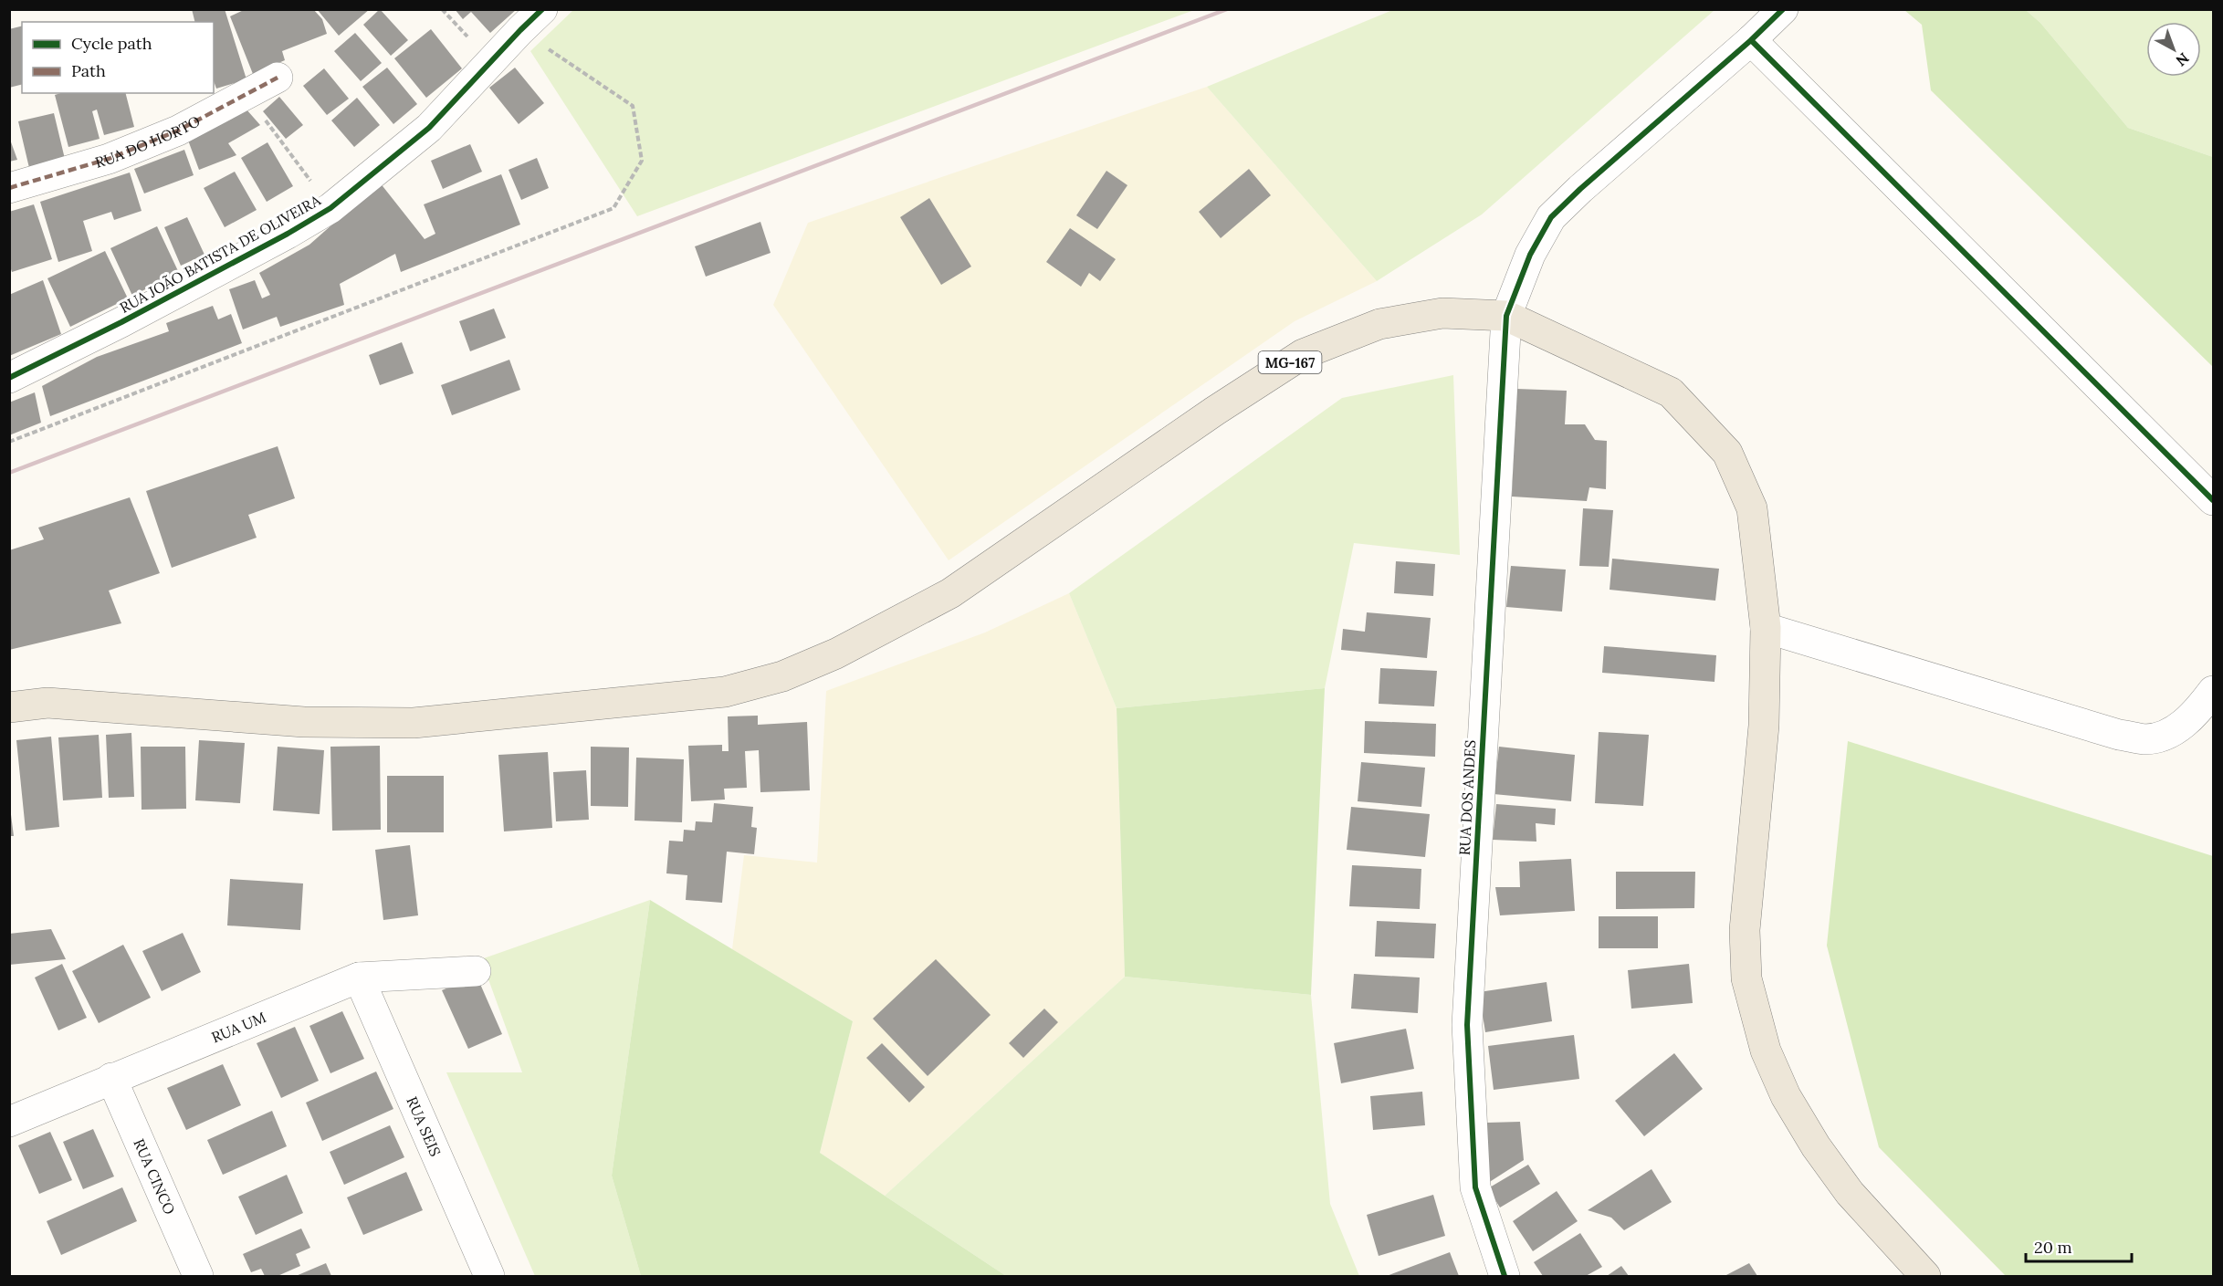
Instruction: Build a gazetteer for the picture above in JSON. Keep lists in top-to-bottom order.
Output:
{
  "streets": {
    "main road": ["MG-167"],
    "street": [
      "RUA DO HORTO",
      "RUA JOÃO BATISTA DE OLIVEIRA",
      "RUA DOS ANDES",
      "RUA UM",
      "RUA SEIS",
      "RUA CINCO"
    ]
  },
  "crossings": [
    ["MG-167", "RUA DOS ANDES"],
    ["RUA UM", "RUA SEIS"],
    ["RUA UM", "RUA CINCO"]
  ],
  "legend": ["Cycle path", "Path"],
  "scale_bar": "20 m",
  "north": "bottom right"
}
